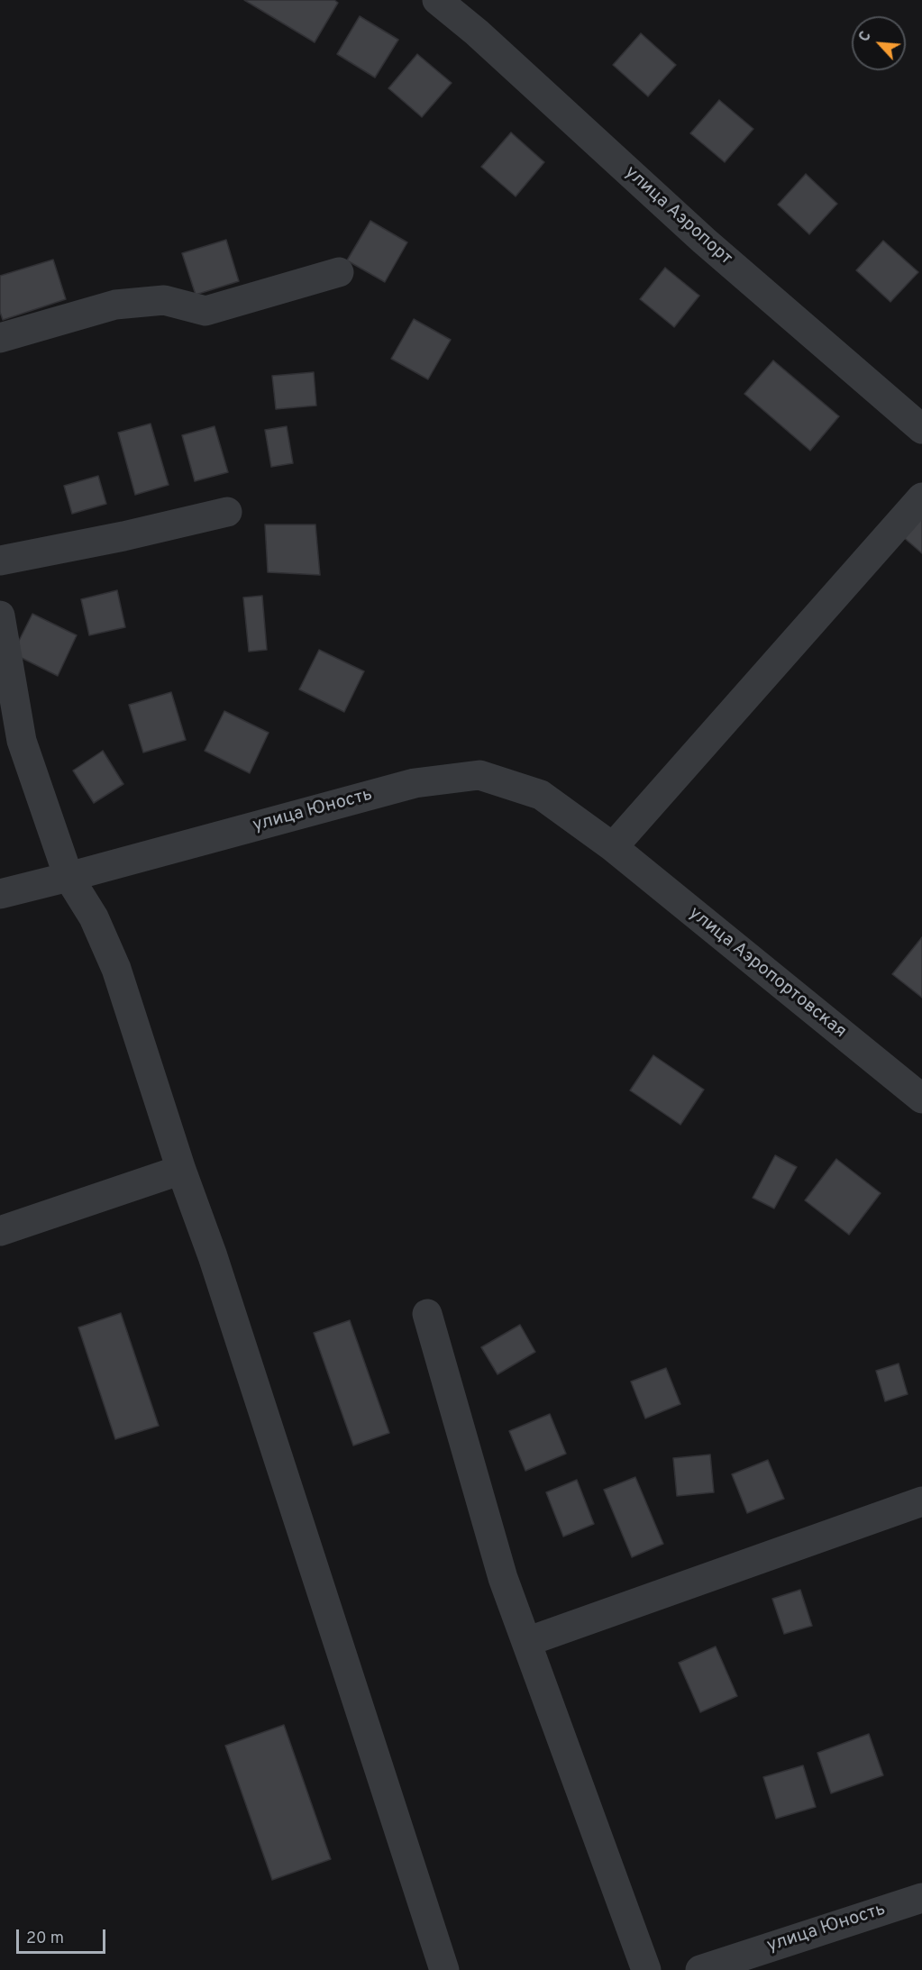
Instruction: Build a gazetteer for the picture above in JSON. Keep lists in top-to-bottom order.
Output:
{
  "streets": {
    "street": ["улица Аэропорт", "улица Юность", "улица Аэропортовская"]
  },
  "crossings": [
    ["улица Юность", "улица Аэропортовская"]
  ],
  "scale_bar": "20 m",
  "north": "top left"
}
